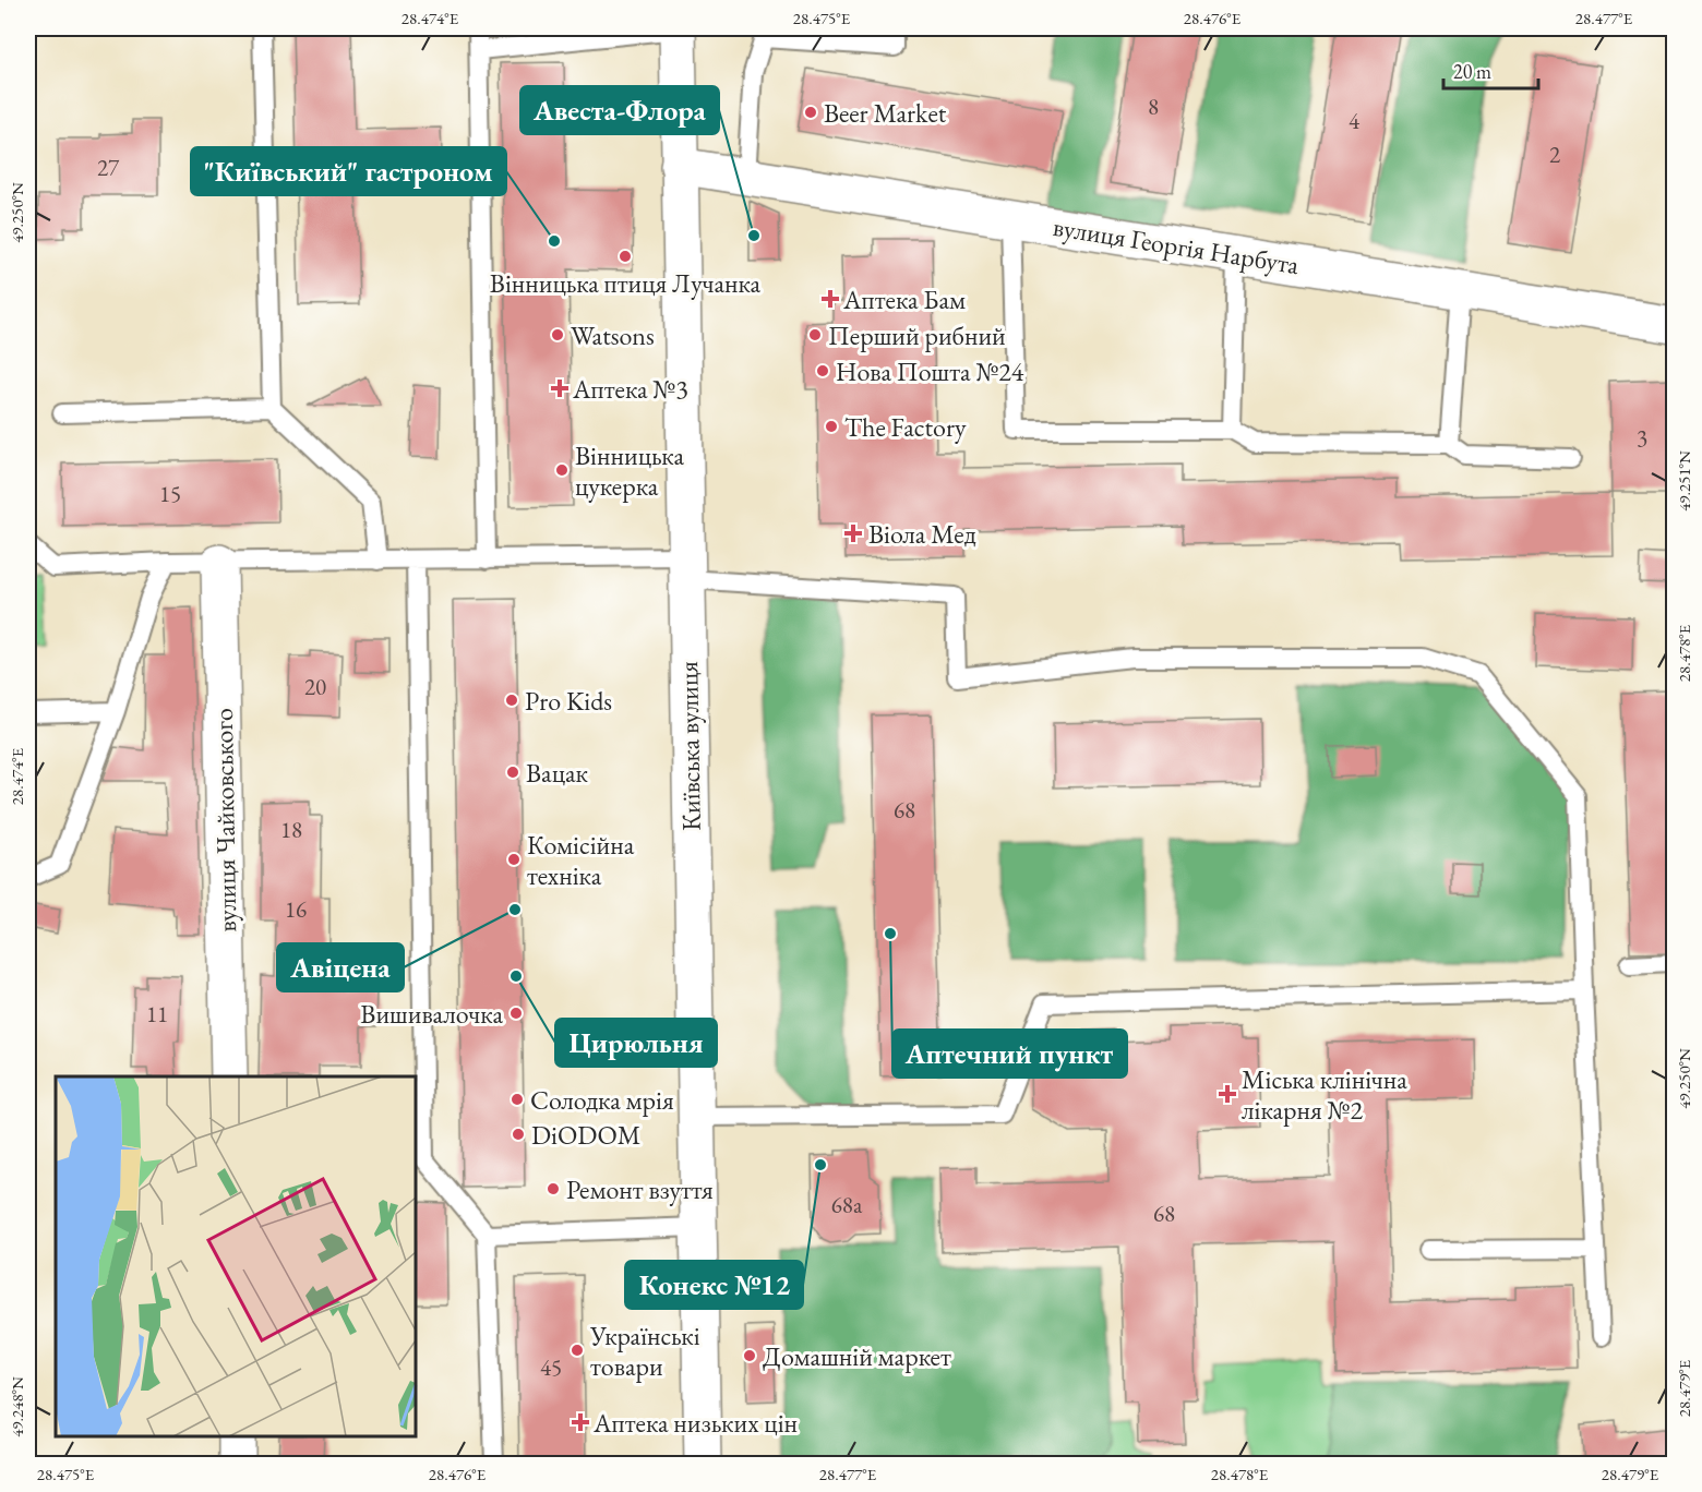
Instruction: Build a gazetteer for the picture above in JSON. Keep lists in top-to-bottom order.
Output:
{
  "streets": {
    "street": ["вулиця Георгія Нарбута", "Київська вулиця", "вулиця Чайковського"]
  },
  "crossings": [
    ["вулиця Георгія Нарбута", "Київська вулиця"]
  ],
  "places": {
    "other": [
      "Beer Market",
      "Авеста-Флора",
      "\"Київський\" гастроном",
      "Вінницька птиця Лучанка",
      "Watsons",
      "Перший рибний",
      "Нова Пошта №24",
      "The Factory",
      "Вінницька цукерка",
      "Pro Kids",
      "Вацак",
      "Комісійна техніка",
      "Авіцена",
      "Аптечний пункт",
      "Цирюльня",
      "Вишивалочка",
      "Солодка мрія",
      "DiODOM",
      "Конекс №12",
      "Ремонт взуття",
      "Українські товари",
      "Домашній маркет"
    ],
    "health": [
      "Аптека Бам",
      "Аптека №3",
      "Віола Мед",
      "Міська клінічна лікарня №2",
      "Аптека низьких цін"
    ]
  },
  "house_numbers": [
    "8",
    "4",
    "2",
    "27",
    "3",
    "15",
    "20",
    "68",
    "18",
    "16",
    "11",
    "68а",
    "68",
    "45"
  ],
  "scale_bar": "20 m",
  "coordinates": [
    "28.474°E",
    "28.475°E",
    "28.476°E",
    "28.477°E",
    "49.250°N",
    "49.251°N",
    "28.478°E",
    "28.479°E",
    "49.248°N"
  ]
}
